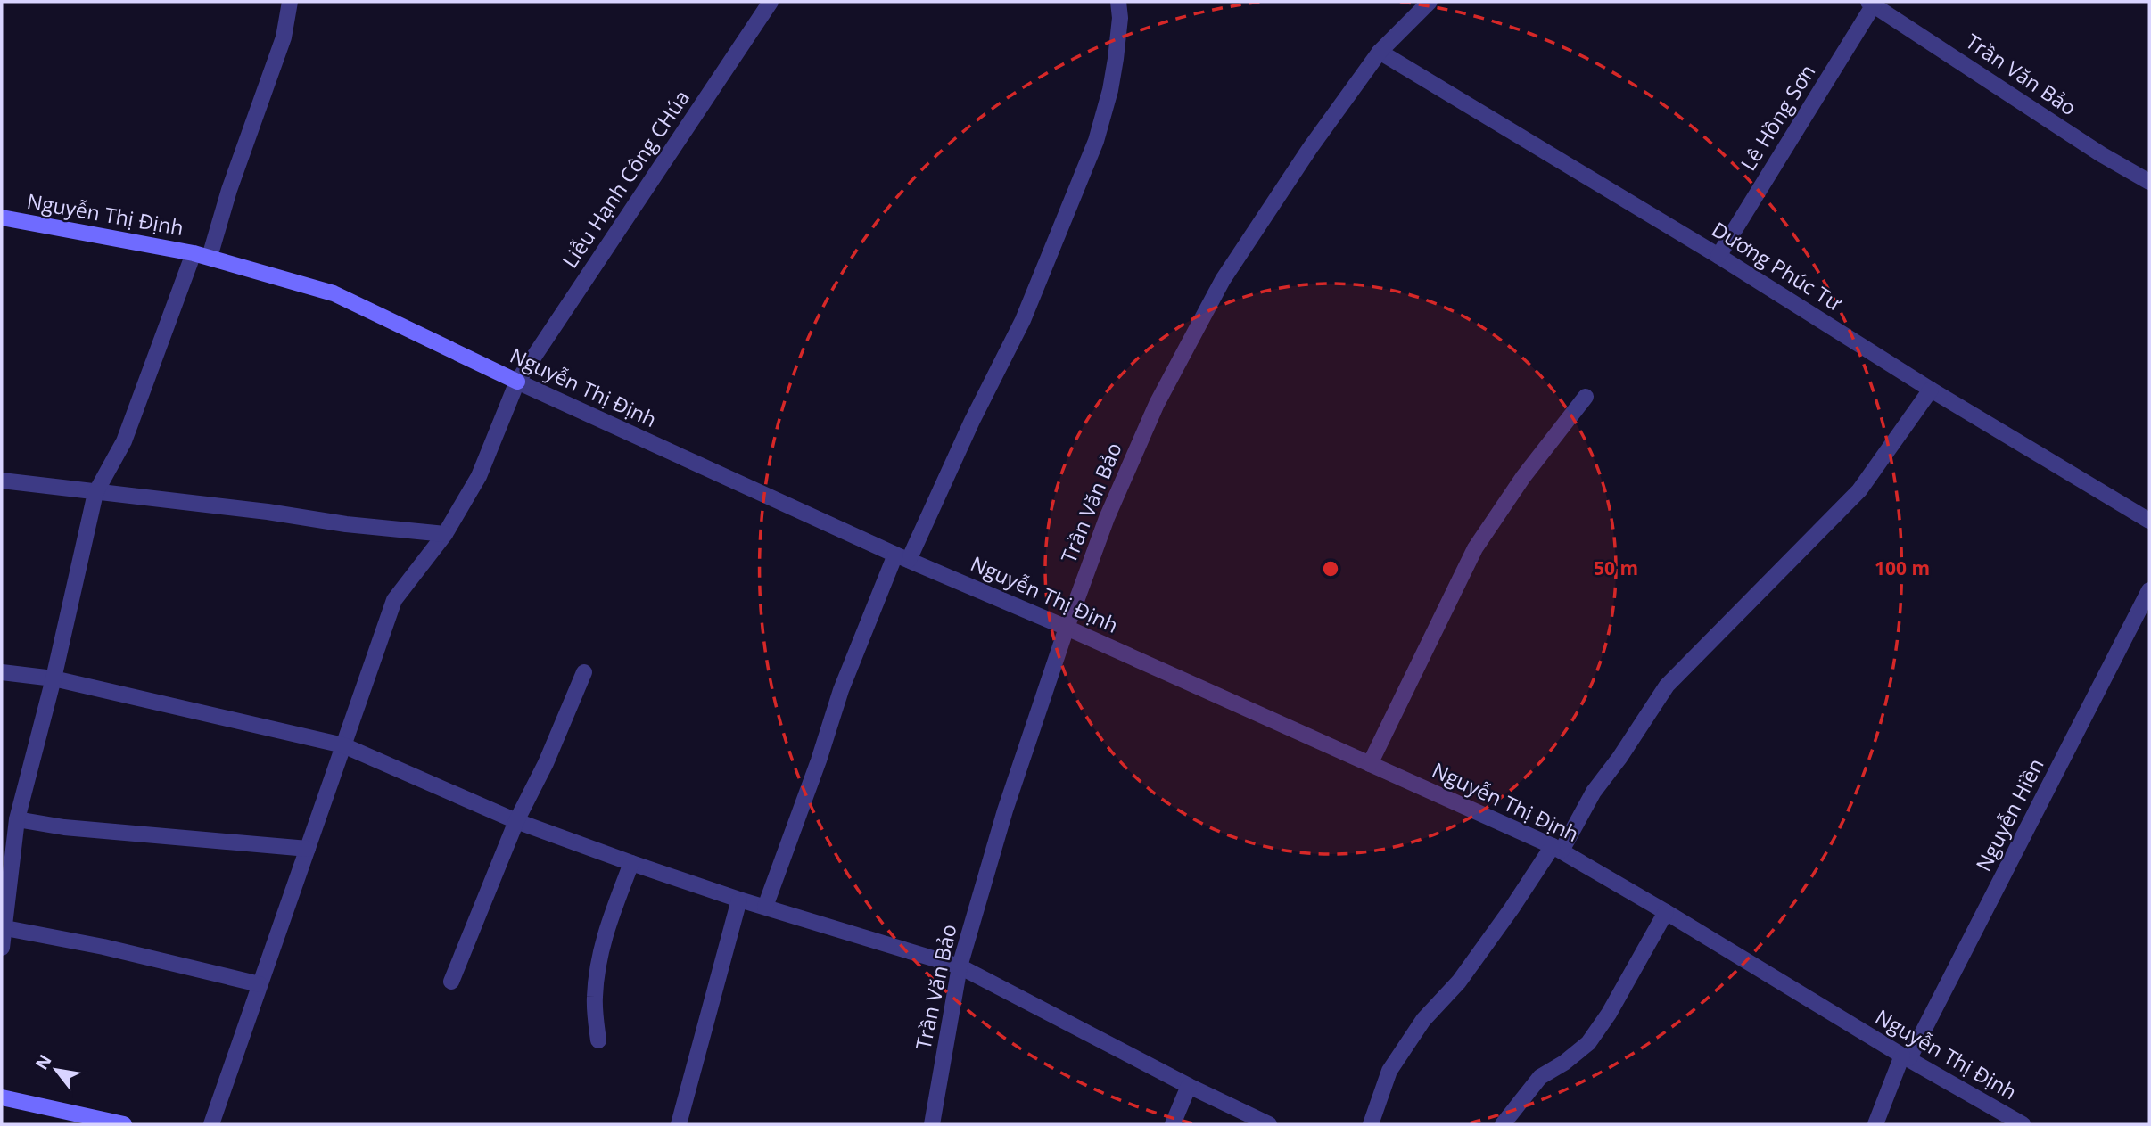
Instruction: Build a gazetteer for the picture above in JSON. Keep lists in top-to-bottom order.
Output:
{
  "streets": {
    "street": [
      "Trần Văn Bảo",
      "Lê Hồng Sơn",
      "Liễu Hạnh Công CHúa",
      "Nguyễn Thị Định",
      "Dương Phúc Tư",
      "Nguyễn Hiền"
    ]
  },
  "crossings": [
    ["Trần Văn Bảo", "Lê Hồng Sơn"],
    ["Trần Văn Bảo", "Nguyễn Thị Định"],
    ["Trần Văn Bảo", "Dương Phúc Tư"],
    ["Lê Hồng Sơn", "Dương Phúc Tư"],
    ["Liễu Hạnh Công CHúa", "Nguyễn Thị Định"],
    ["Nguyễn Thị Định", "Nguyễn Hiền"]
  ],
  "north": "top left",
  "rings": ["50 m", "100 m"]
}
